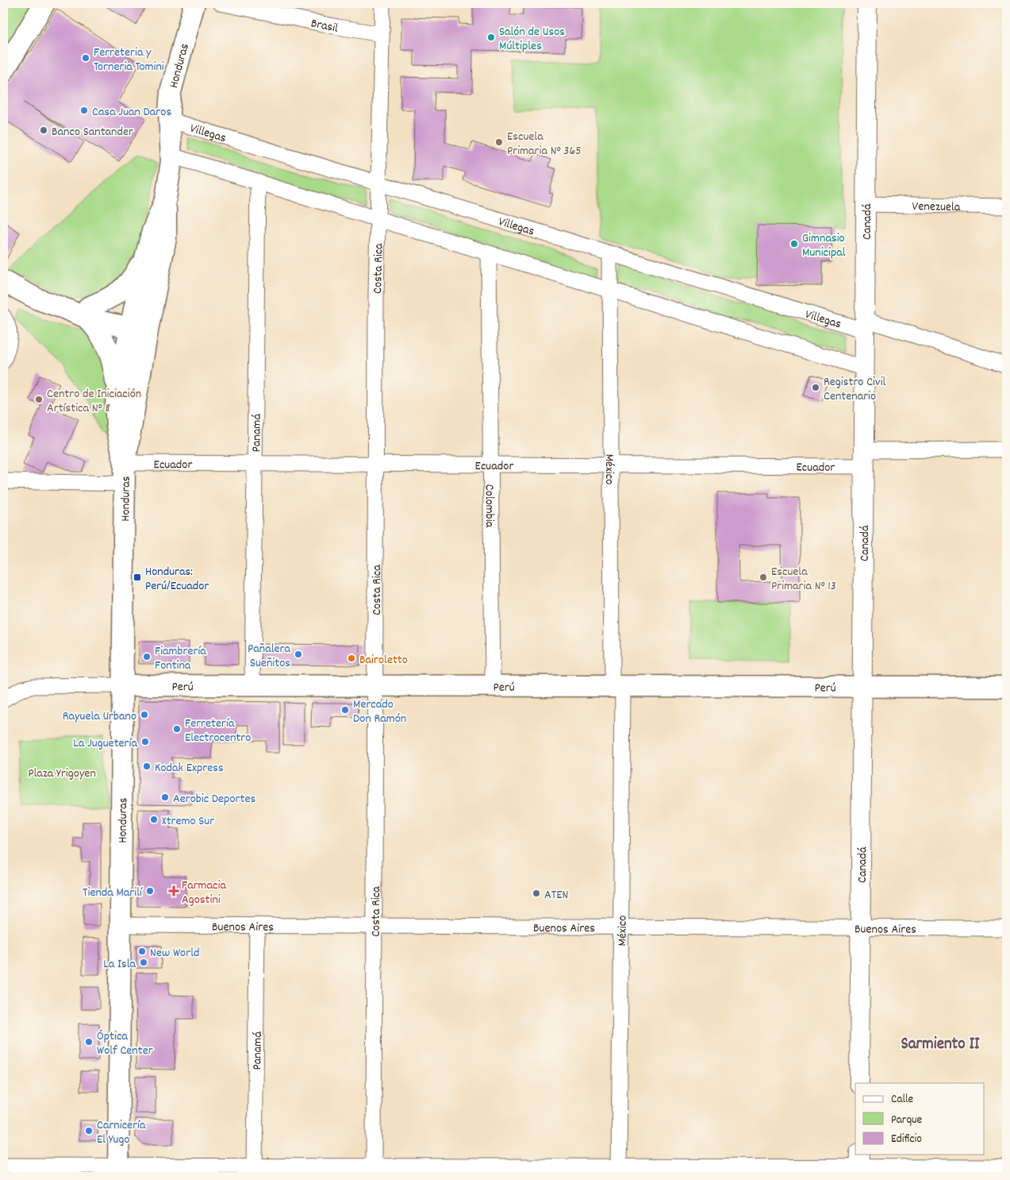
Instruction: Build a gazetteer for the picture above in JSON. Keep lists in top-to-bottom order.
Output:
{
  "streets": {
    "main road": ["Honduras", "Perú"],
    "street": [
      "Brasil",
      "Villegas",
      "Venezuela",
      "Canadá",
      "Costa Rica",
      "Panamá",
      "Ecuador",
      "México",
      "Colombia",
      "Buenos Aires"
    ]
  },
  "crossings": [
    ["Brasil", "Costa Rica"],
    ["Honduras", "Villegas"],
    ["Honduras", "Ecuador"],
    ["Honduras", "Perú"],
    ["Honduras", "Buenos Aires"],
    ["Villegas", "Canadá"],
    ["Villegas", "Costa Rica"],
    ["Villegas", "México"],
    ["Venezuela", "Canadá"],
    ["Canadá", "Ecuador"],
    ["Canadá", "Perú"],
    ["Canadá", "Buenos Aires"],
    ["Costa Rica", "Ecuador"],
    ["Costa Rica", "Perú"],
    ["Costa Rica", "Buenos Aires"],
    ["Panamá", "Ecuador"],
    ["Panamá", "Perú"],
    ["Panamá", "Buenos Aires"],
    ["Ecuador", "México"],
    ["Ecuador", "Colombia"],
    ["México", "Perú"],
    ["México", "Buenos Aires"],
    ["Colombia", "Perú"]
  ],
  "districts": ["Sarmiento II"],
  "parks": ["Plaza Yrigoyen"],
  "places": {
    "other": [
      "Salón de Usos Múltiples",
      "Ferreteria y Torneria Tomini",
      "Casa Juan Daros",
      "Banco Santander",
      "Escuela Primaria N° 365",
      "Gimnasio Municipal",
      "Registro Civil Centenario",
      "Centro de Iniciación Artística N° 8",
      "Escuela Primaria N° 13",
      "Pañalera Sueñitos",
      "Fiambrería Fontina",
      "Bairoletto",
      "Mercado Don Ramón",
      "Rayuela Urbano",
      "Ferretería Electrocentro",
      "La Juguetería",
      "Kodak Express",
      "Aerobic Deportes",
      "Xtremo Sur",
      "Tienda Marilí",
      "ATEN",
      "New World",
      "La Isla",
      "Óptica Wolf Center",
      "Carnicería El Yugo"
    ],
    "transit": ["Honduras: Perú/Ecuador"],
    "health": ["Farmacia Agostini"]
  },
  "legend": ["Calle", "Parque", "Edificio"]
}
